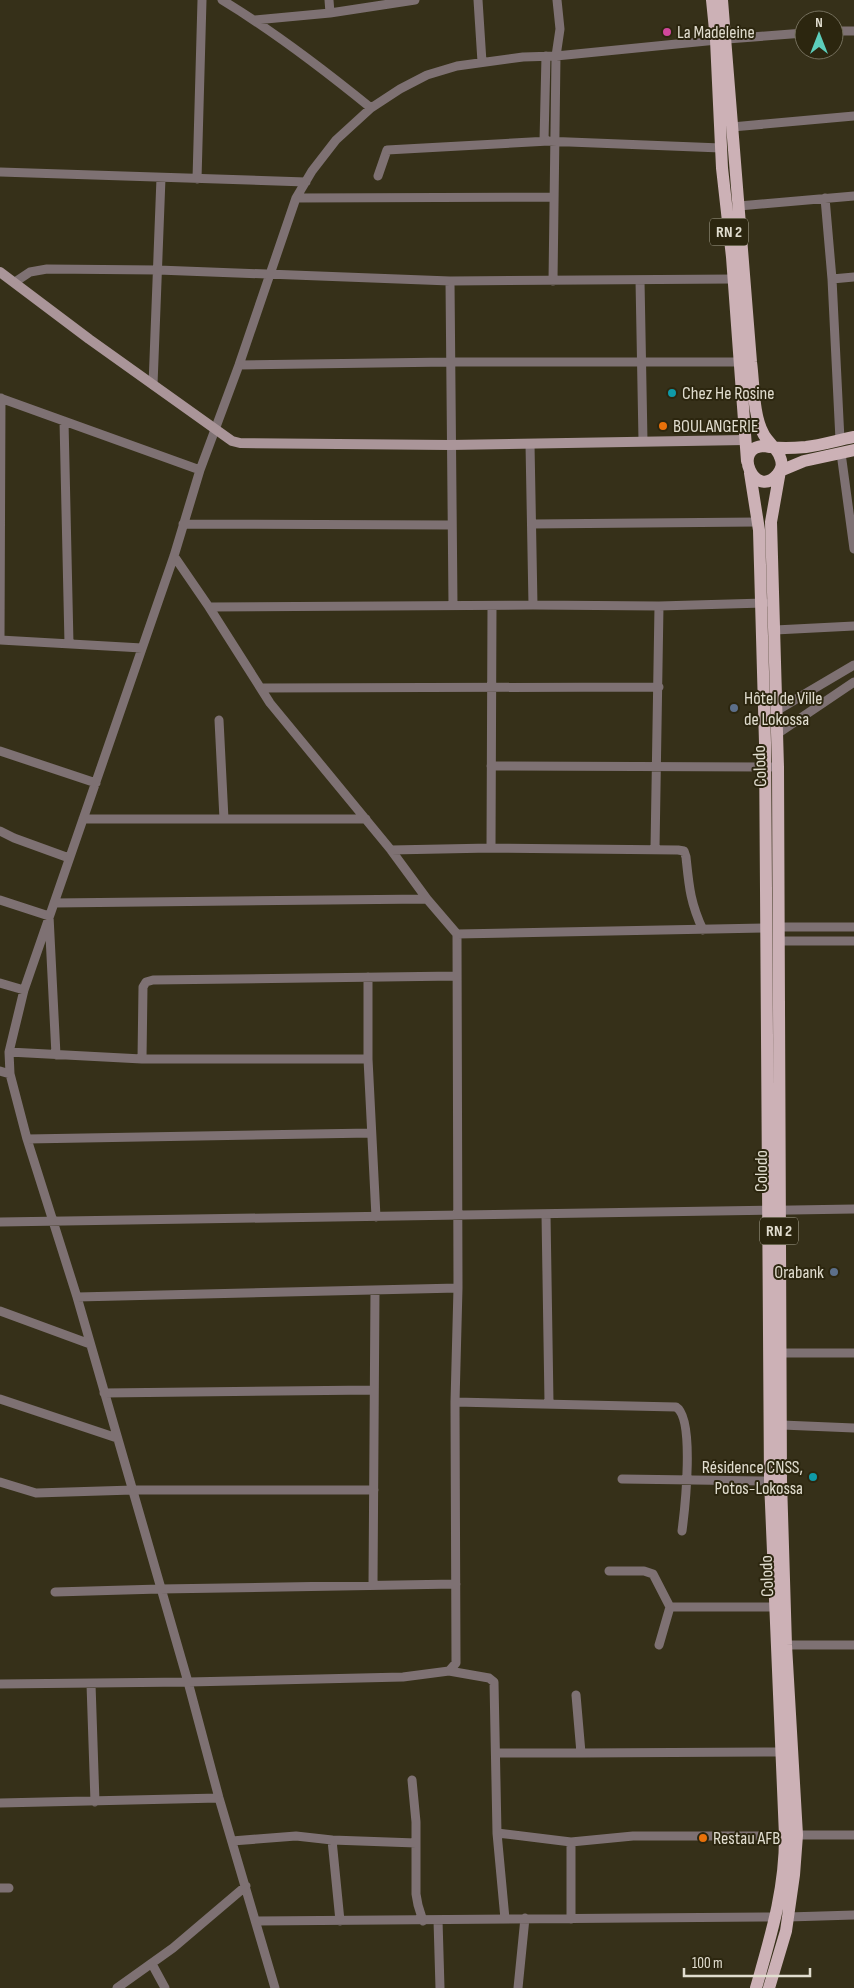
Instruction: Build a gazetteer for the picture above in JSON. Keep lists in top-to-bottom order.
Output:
{
  "streets": {
    "main road": ["RN 2", "Colodo"]
  },
  "crossings": [
    ["RN 2", "Colodo"]
  ],
  "places": [
    "La Madeleine",
    "Chez He Rosine",
    "BOULANGERIE",
    "Hôtel de Ville de Lokossa",
    "Orabank",
    "Résidence CNSS, Potos-Lokossa",
    "Restau AFB"
  ],
  "scale_bar": "100 m",
  "north": "top"
}
